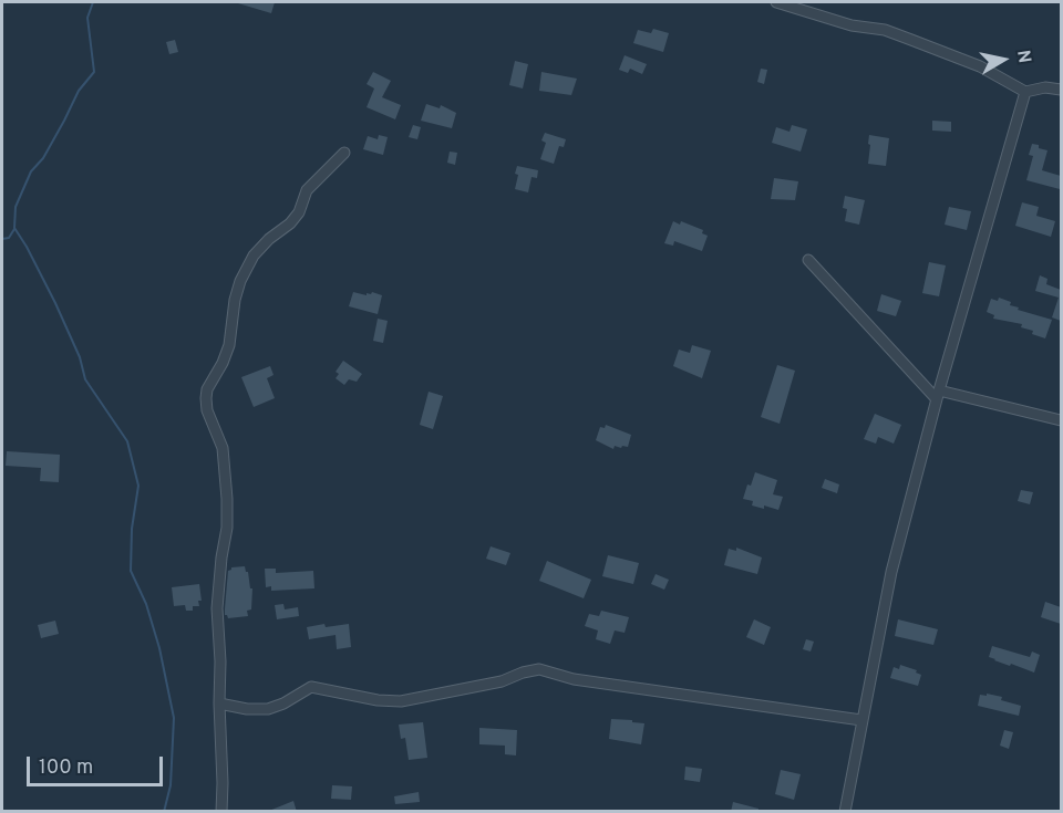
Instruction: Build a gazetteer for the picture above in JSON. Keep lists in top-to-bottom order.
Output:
{
  "scale_bar": "100 m",
  "north": "right"
}
